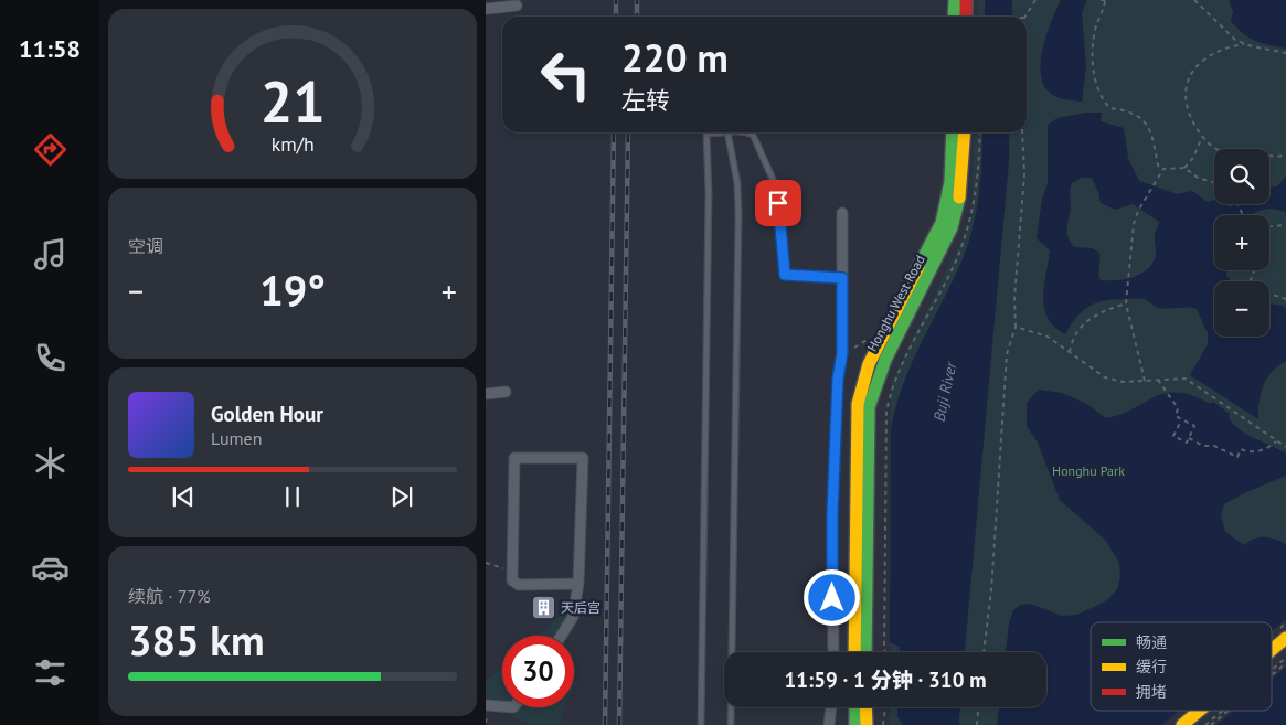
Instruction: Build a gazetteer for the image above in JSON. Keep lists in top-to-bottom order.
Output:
{
  "streets": {
    "main road": ["Honghu West Road"]
  },
  "water": ["Buji River"],
  "parks": ["Honghu Park"],
  "places": {
    "building": ["天后宫"]
  },
  "legend": ["畅通", "缓行", "拥堵"],
  "page": {
    "tabs": "11:58",
    "turn": ["220 m", "左转"],
    "map_buttons": ["+", "−"],
    "tile": [
      "空调",
      ["续航 · 77%", "385 km"]
    ],
    "heat": ["−", "19°", "+"],
    "song": ["Golden Hour", "Lumen"],
    "limit": "30",
    "trip": "11:59 · 1 分钟 · 310 m",
    "gauge": ["21", "km/h"]
  }
}
